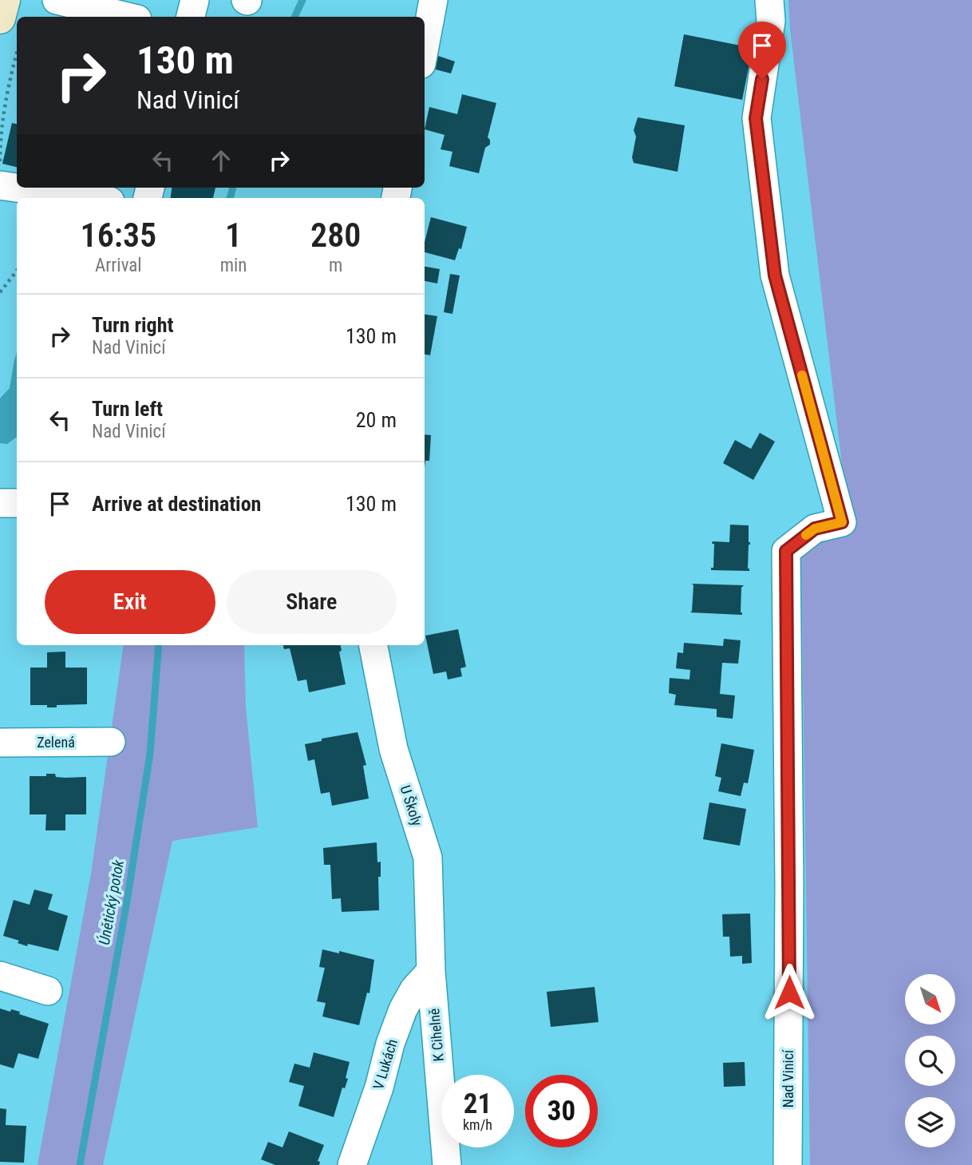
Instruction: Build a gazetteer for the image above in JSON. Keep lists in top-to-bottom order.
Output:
{
  "streets": {
    "street": [
      "Zelená",
      "U Školy",
      "K Cihelně",
      "V Lukách",
      "Nad Vinicí"
    ]
  },
  "crossings": [
    ["U Školy", "K Cihelně"],
    ["U Školy", "V Lukách"],
    ["K Cihelně", "V Lukách"]
  ],
  "water": ["Únětický potok"],
  "north": "bottom right",
  "page": {
    "turn": ["130 m", "Nad Vinicí"],
    "eta": [
      "16:35",
      "Arrival",
      "1",
      "min",
      "280",
      "m"
    ],
    "list": [
      {
        "name": "Turn right",
        "note": "Nad Vinicí",
        "value": "130 m"
      },
      {
        "name": "Turn left",
        "note": "Nad Vinicí",
        "value": "20 m"
      },
      {
        "name": "Arrive at destination",
        "value": "130 m"
      }
    ],
    "buttons": ["Exit", "Share"],
    "speed": "21 km/h",
    "limit": "30"
  }
}
